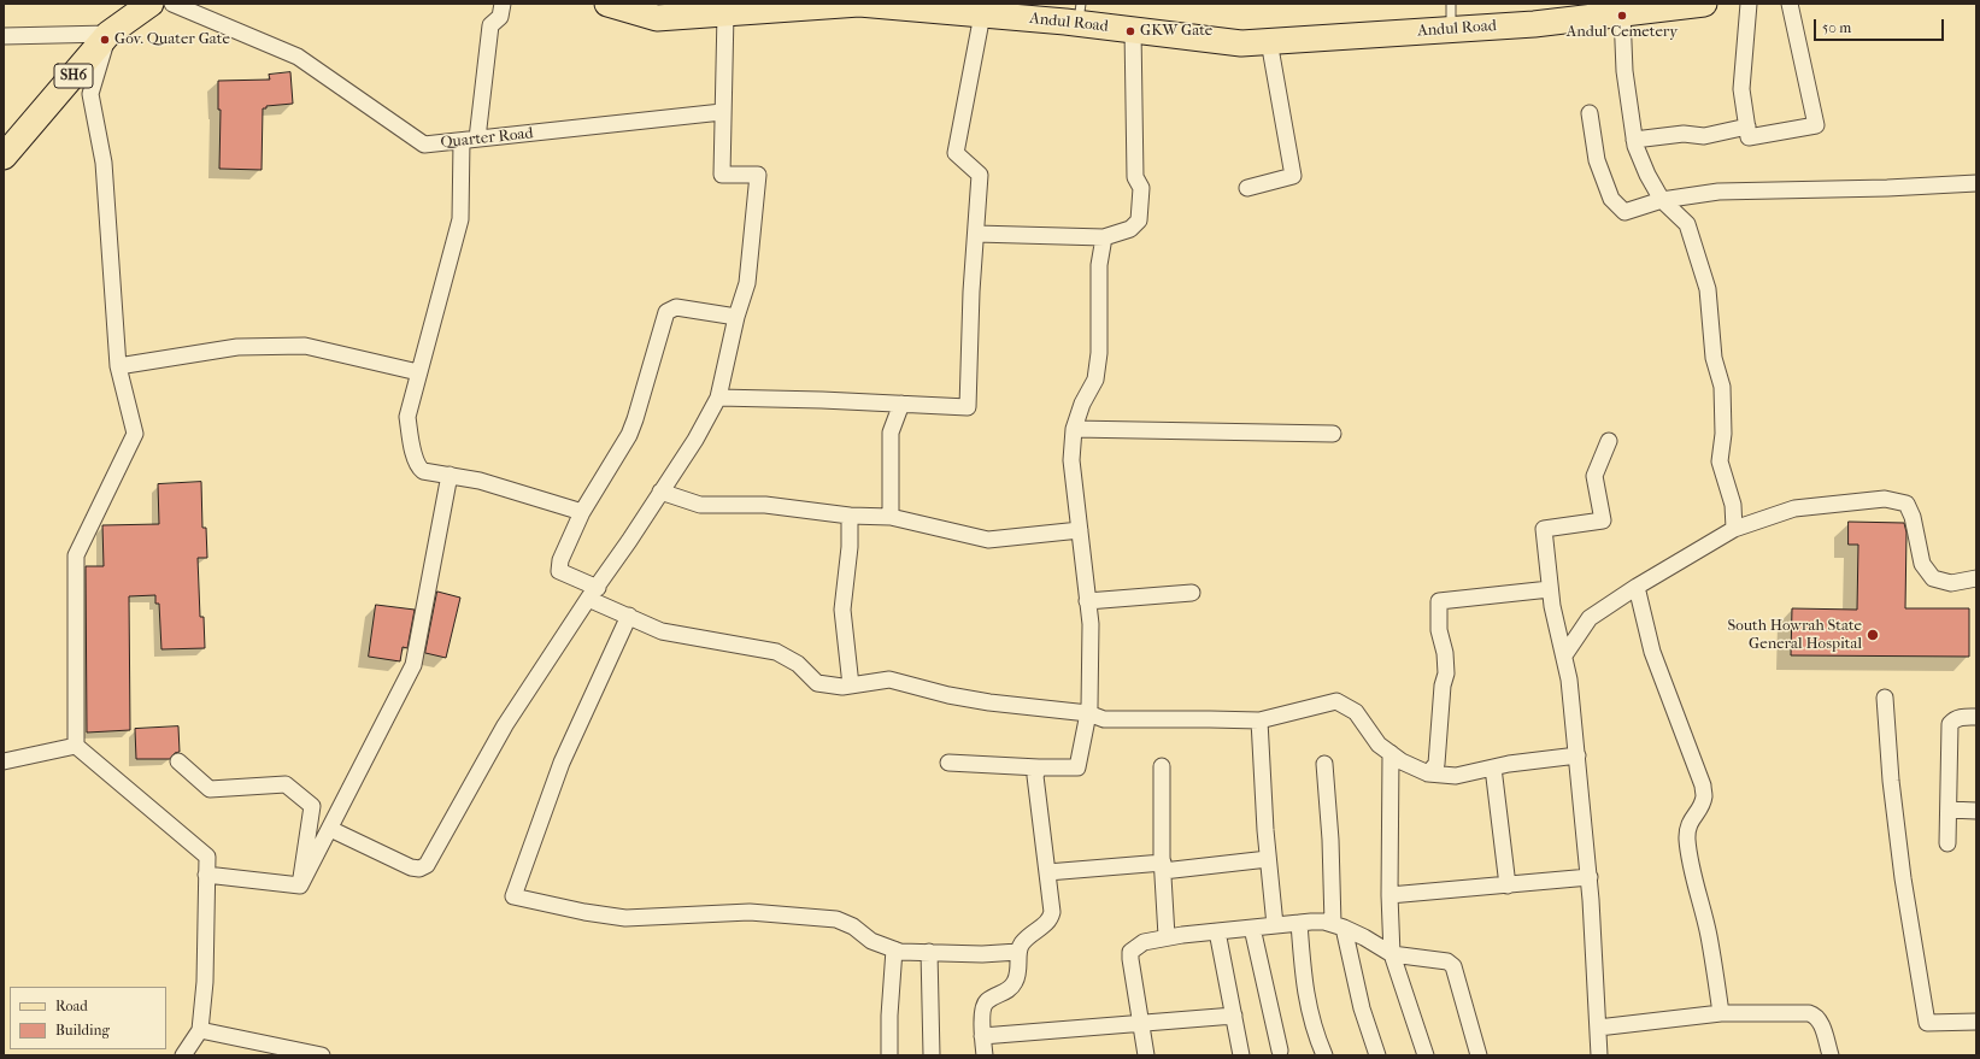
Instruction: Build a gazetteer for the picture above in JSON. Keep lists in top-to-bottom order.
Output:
{
  "streets": {
    "main road": ["Andul Road", "SH6"],
    "street": ["Quarter Road"]
  },
  "places": [
    "Andul Cemetery",
    "GKW Gate",
    "Gov. Quater Gate",
    "South Howrah State General Hospital"
  ],
  "legend": ["Road", "Building"],
  "scale_bar": "50 m"
}
